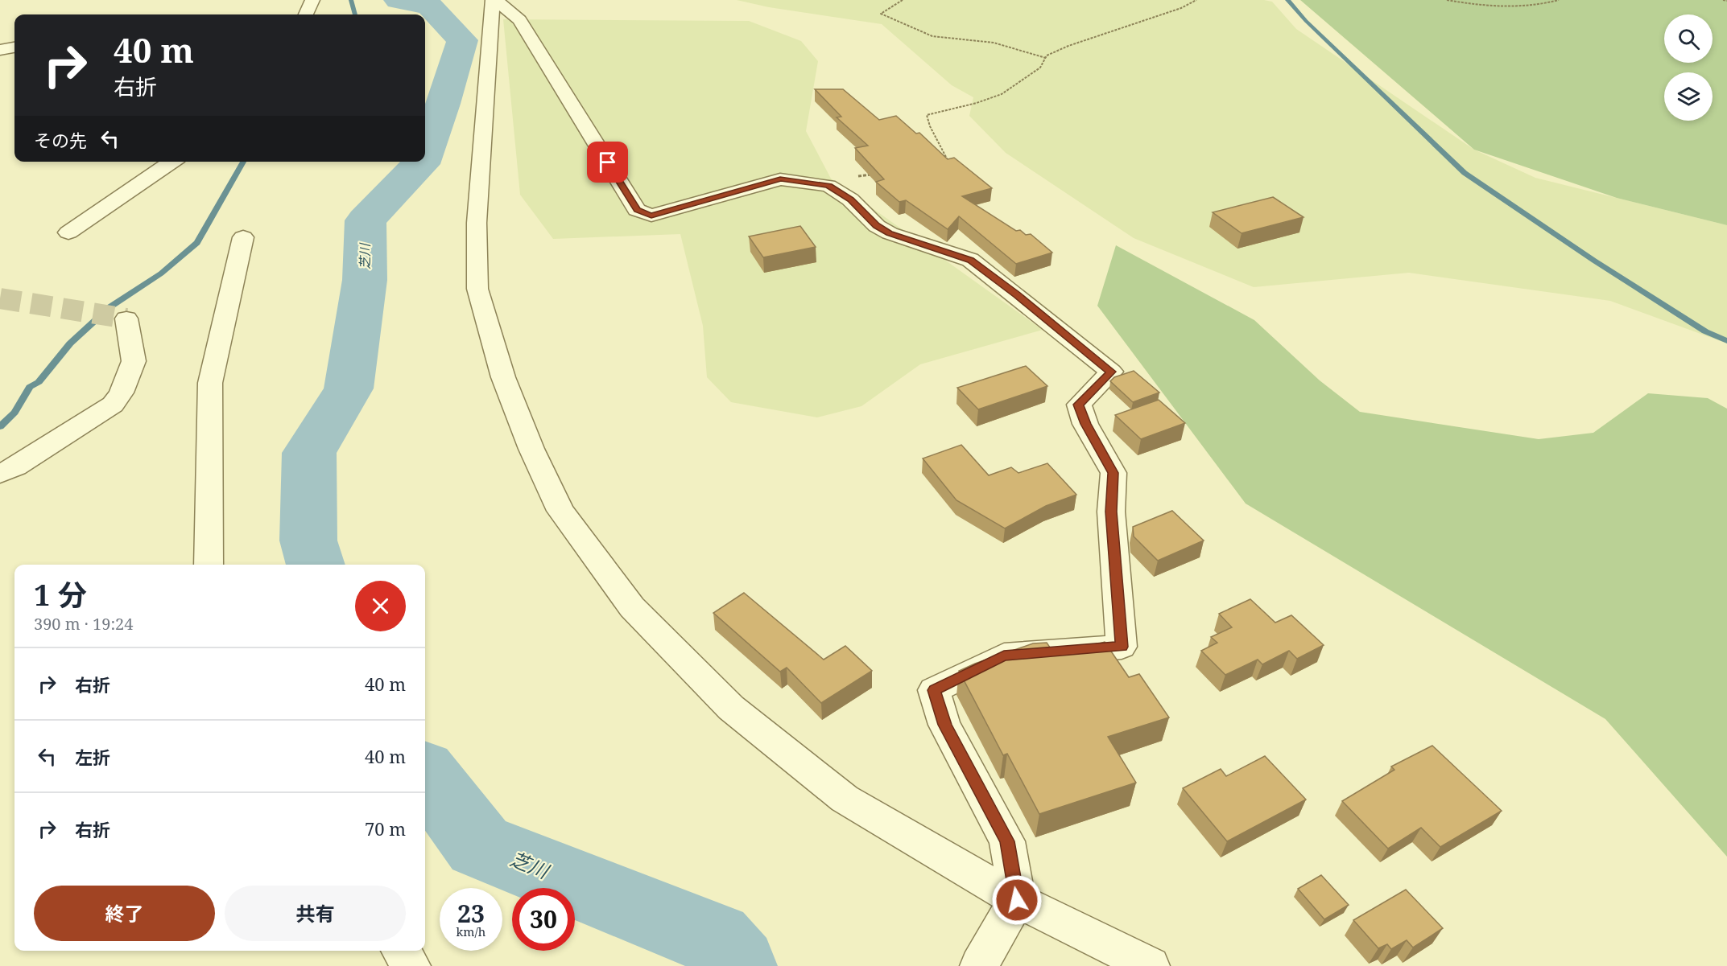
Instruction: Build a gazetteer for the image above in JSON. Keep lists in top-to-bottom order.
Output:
{
  "water": ["芝川"],
  "page": {
    "turn": ["40 m", "右折"],
    "then": "その先",
    "heading": ["1 分", "390 m · 19:24"],
    "list": [
      {
        "name": "右折",
        "value": "40 m"
      },
      {
        "name": "左折",
        "value": "40 m"
      },
      {
        "name": "右折",
        "value": "70 m"
      }
    ],
    "buttons": ["終了", "共有"],
    "speed": "23 km/h",
    "limit": "30"
  }
}
